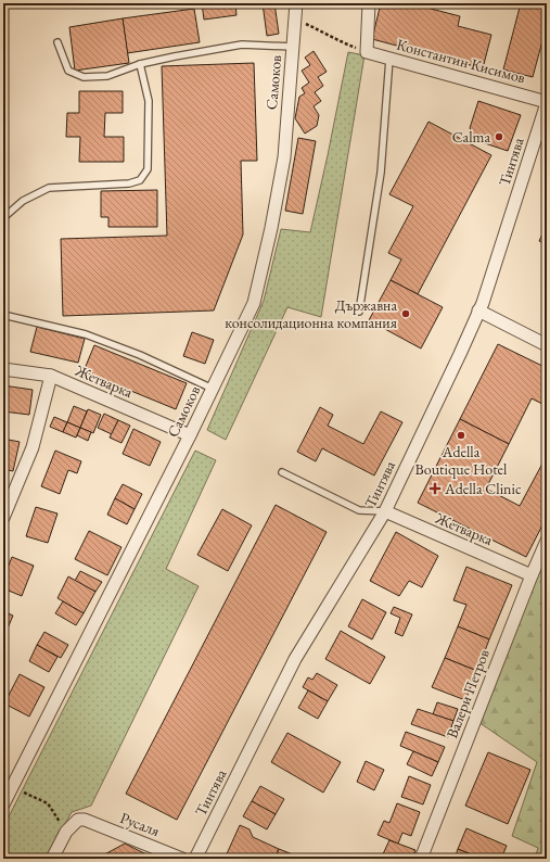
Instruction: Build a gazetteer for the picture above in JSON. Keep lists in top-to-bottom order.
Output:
{
  "streets": {
    "street": [
      "Константин Кисимов",
      "Самоков",
      "Тинтява",
      "Жетварка",
      "Валери Петров",
      "Русаля"
    ]
  },
  "crossings": [
    ["Константин Кисимов", "Тинтява"],
    ["Самоков", "Жетварка"],
    ["Тинтява", "Жетварка"],
    ["Жетварка", "Валери Петров"]
  ],
  "places": {
    "other": ["Calma", "Държавна консолидационна компания", "Adella Boutique Hotel"],
    "health": ["Adella Clinic"]
  }
}
